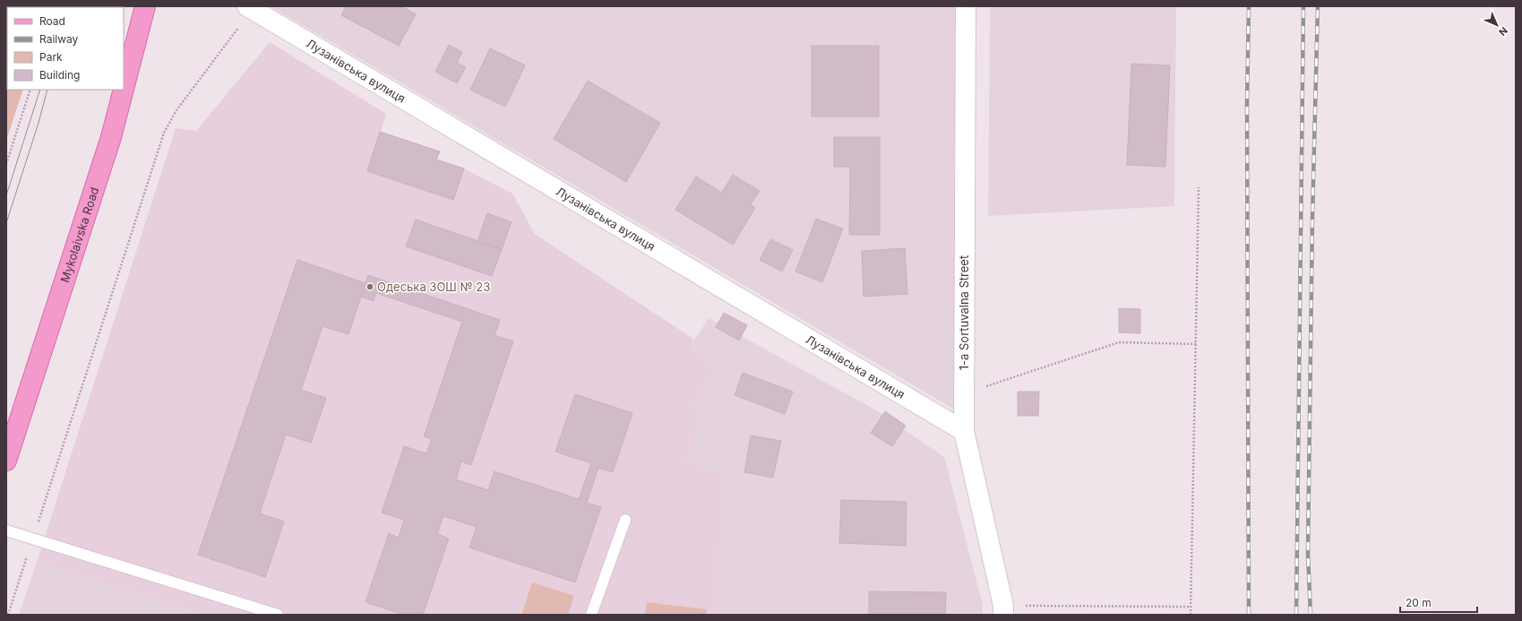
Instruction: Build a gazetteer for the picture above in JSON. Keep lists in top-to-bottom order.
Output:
{
  "streets": {
    "main road": ["Mykolaivska Road"],
    "street": ["Лузанівська вулиця", "1-a Sortuvalna Street"]
  },
  "crossings": [
    ["Лузанівська вулиця", "1-a Sortuvalna Street"]
  ],
  "places": ["Одеська ЗОШ № 23"],
  "legend": [
    "Road",
    "Railway",
    "Park",
    "Building"
  ],
  "scale_bar": "20 m",
  "north": "bottom right"
}
